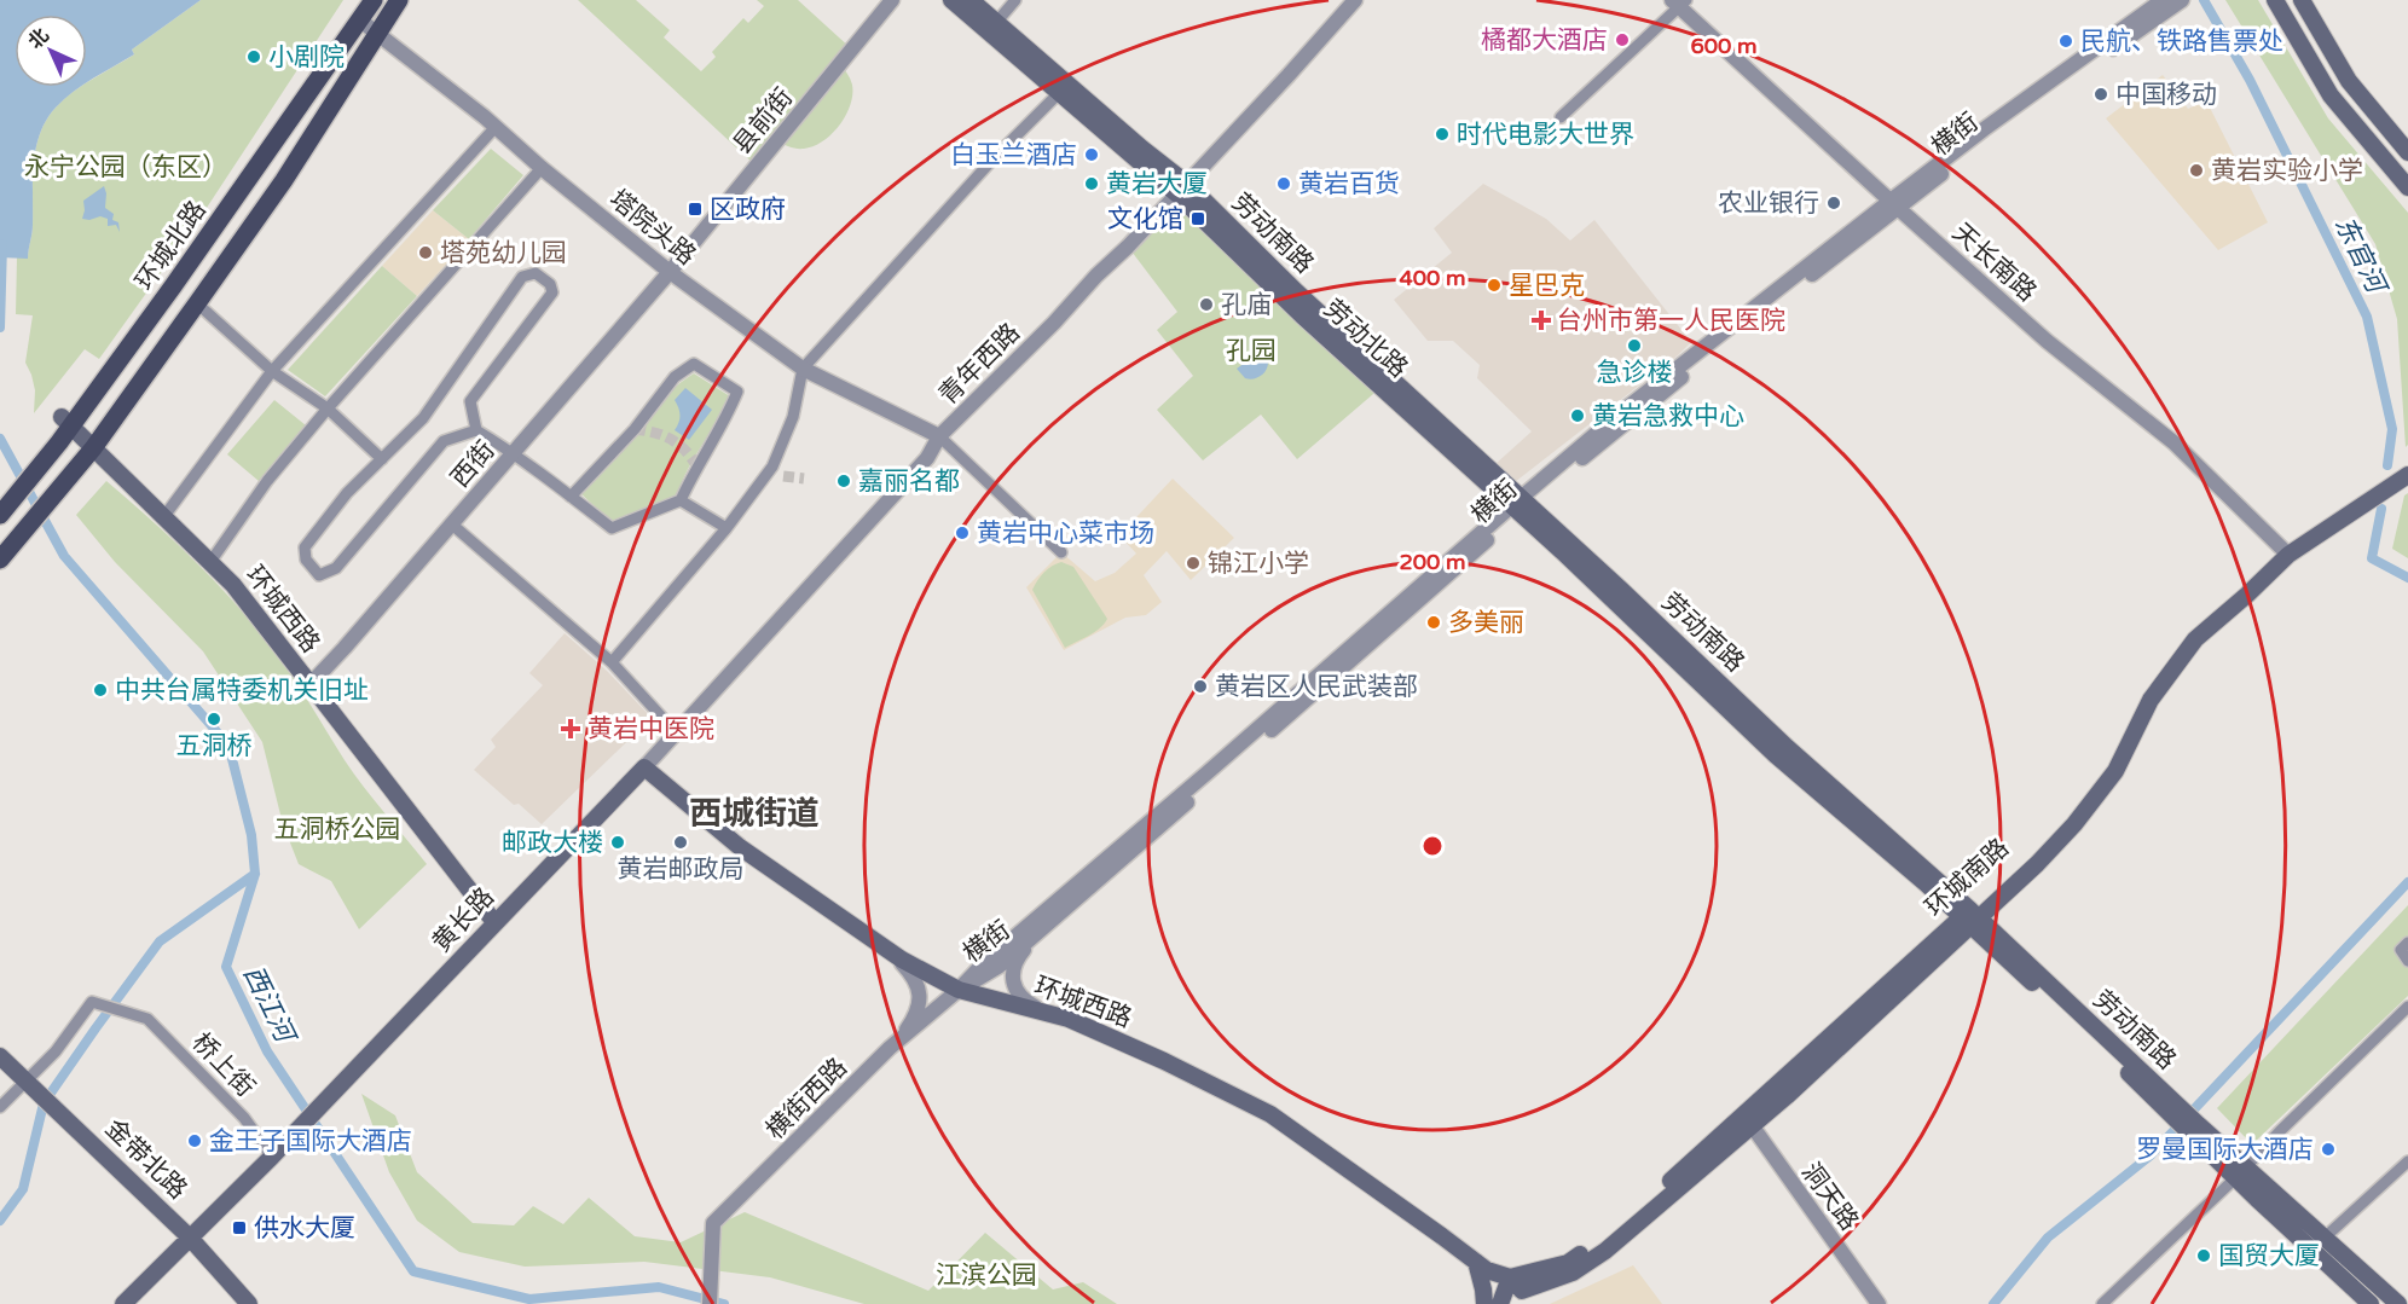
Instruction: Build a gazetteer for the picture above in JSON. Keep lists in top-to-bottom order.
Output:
{
  "streets": {
    "main road": [
      "劳动南路",
      "环城北路",
      "劳动北路",
      "环城西路",
      "环城南路",
      "黄长路",
      "金带北路"
    ],
    "street": [
      "县前街",
      "横街",
      "塔院头路",
      "天长南路",
      "青年西路",
      "西街",
      "桥上街",
      "横街西路",
      "洞天路"
    ]
  },
  "crossings": [
    ["县前街", "塔院头路"],
    ["县前街", "西街"],
    ["横街", "劳动南路"],
    ["横街", "天长南路"],
    ["横街", "劳动北路"],
    ["横街", "环城西路"],
    ["横街", "横街西路"],
    ["塔院头路", "环城北路"],
    ["塔院头路", "青年西路"],
    ["塔院头路", "西街"],
    ["劳动南路", "劳动北路"],
    ["劳动南路", "环城南路"],
    ["环城北路", "环城西路"],
    ["天长南路", "环城南路"],
    ["劳动北路", "青年西路"],
    ["青年西路", "环城西路"],
    ["青年西路", "黄长路"],
    ["西街", "环城西路"],
    ["环城西路", "环城南路"],
    ["环城西路", "黄长路"],
    ["环城西路", "横街西路"],
    ["环城南路", "洞天路"],
    ["黄长路", "桥上街"],
    ["桥上街", "金带北路"]
  ],
  "districts": ["西城街道"],
  "water": ["东官河", "西江河"],
  "parks": [
    "永宁公园（东区）",
    "孔园",
    "五洞桥公园",
    "江滨公园"
  ],
  "places": {
    "other": [
      "橘都大酒店",
      "民航、铁路售票处",
      "小剧院",
      "中国移动",
      "时代电影大世界",
      "白玉兰酒店",
      "黄岩实验小学",
      "黄岩大厦",
      "黄岩百货",
      "农业银行",
      "塔苑幼儿园",
      "星巴克",
      "孔庙",
      "急诊楼",
      "黄岩急救中心",
      "嘉丽名都",
      "黄岩中心菜市场",
      "锦江小学",
      "多美丽",
      "黄岩区人民武装部",
      "中共台属特委机关旧址",
      "五洞桥",
      "邮政大楼",
      "黄岩邮政局",
      "金王子国际大酒店",
      "罗曼国际大酒店",
      "国贸大厦"
    ],
    "transit": ["区政府", "文化馆", "供水大厦"],
    "health": ["台州市第一人民医院", "黄岩中医院"]
  },
  "north": "top left",
  "rings": ["600 m", "400 m", "200 m"]
}
